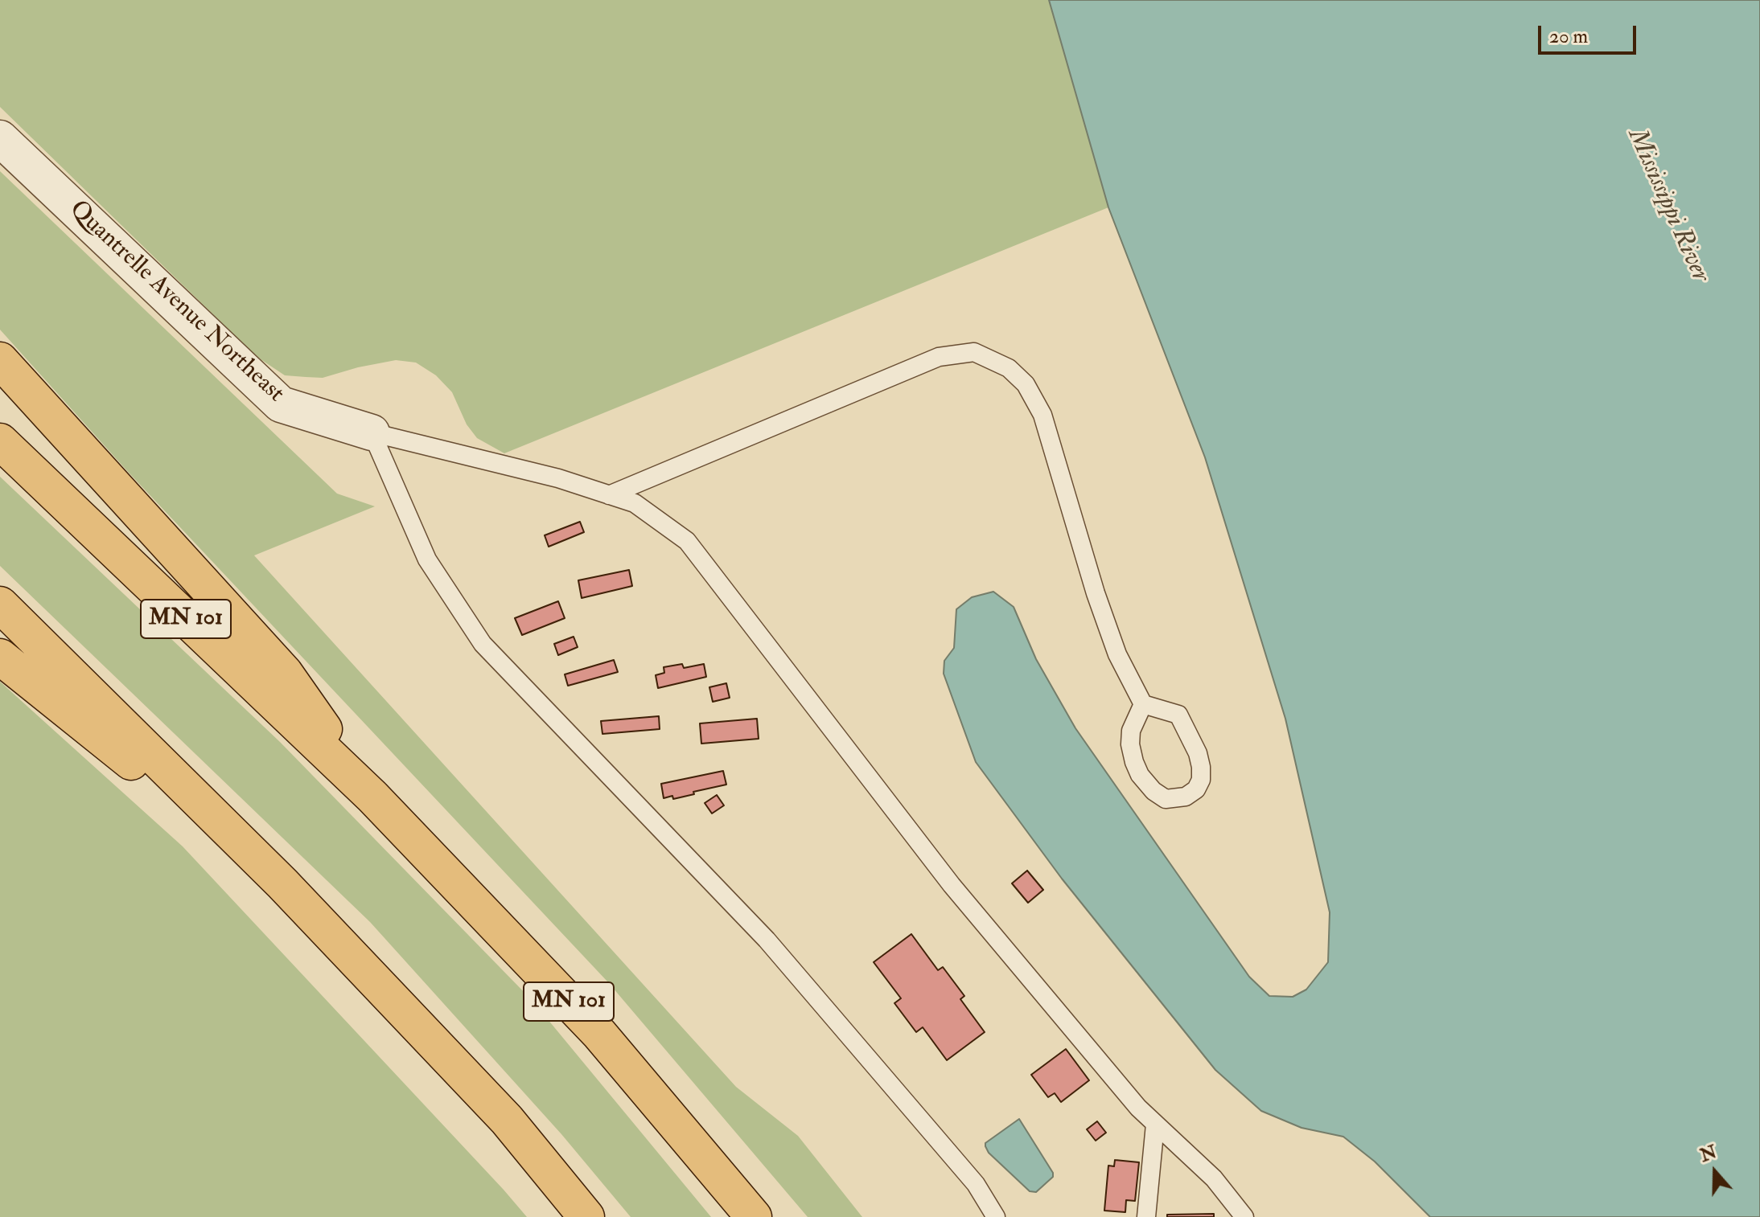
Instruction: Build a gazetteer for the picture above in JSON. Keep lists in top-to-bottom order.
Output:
{
  "streets": {
    "highway": ["MN 101"],
    "street": ["Quantrelle Avenue Northeast"]
  },
  "water": ["Mississippi River"],
  "scale_bar": "20 m",
  "north": "top"
}
